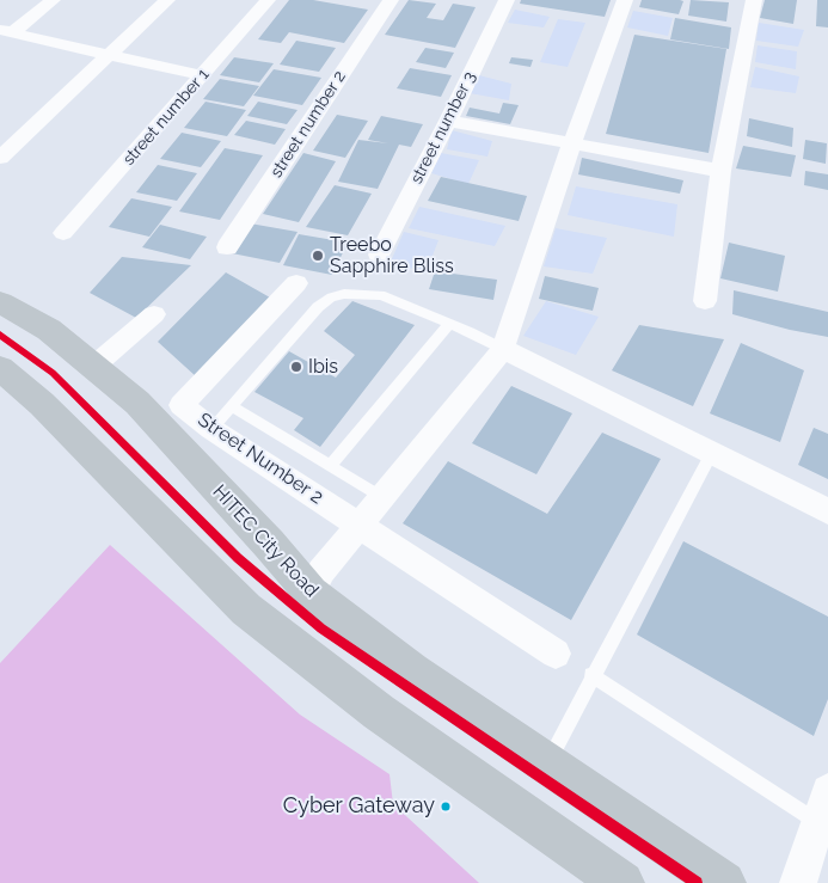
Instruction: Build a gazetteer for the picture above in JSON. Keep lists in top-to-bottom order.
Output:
{
  "streets": {
    "main road": ["HITEC City Road"],
    "street": [
      "street number 1",
      "street number 2",
      "street number 3",
      "Street Number 2"
    ]
  },
  "places": ["Treebo Sapphire Bliss", "Ibis", "Cyber Gateway"]
}
